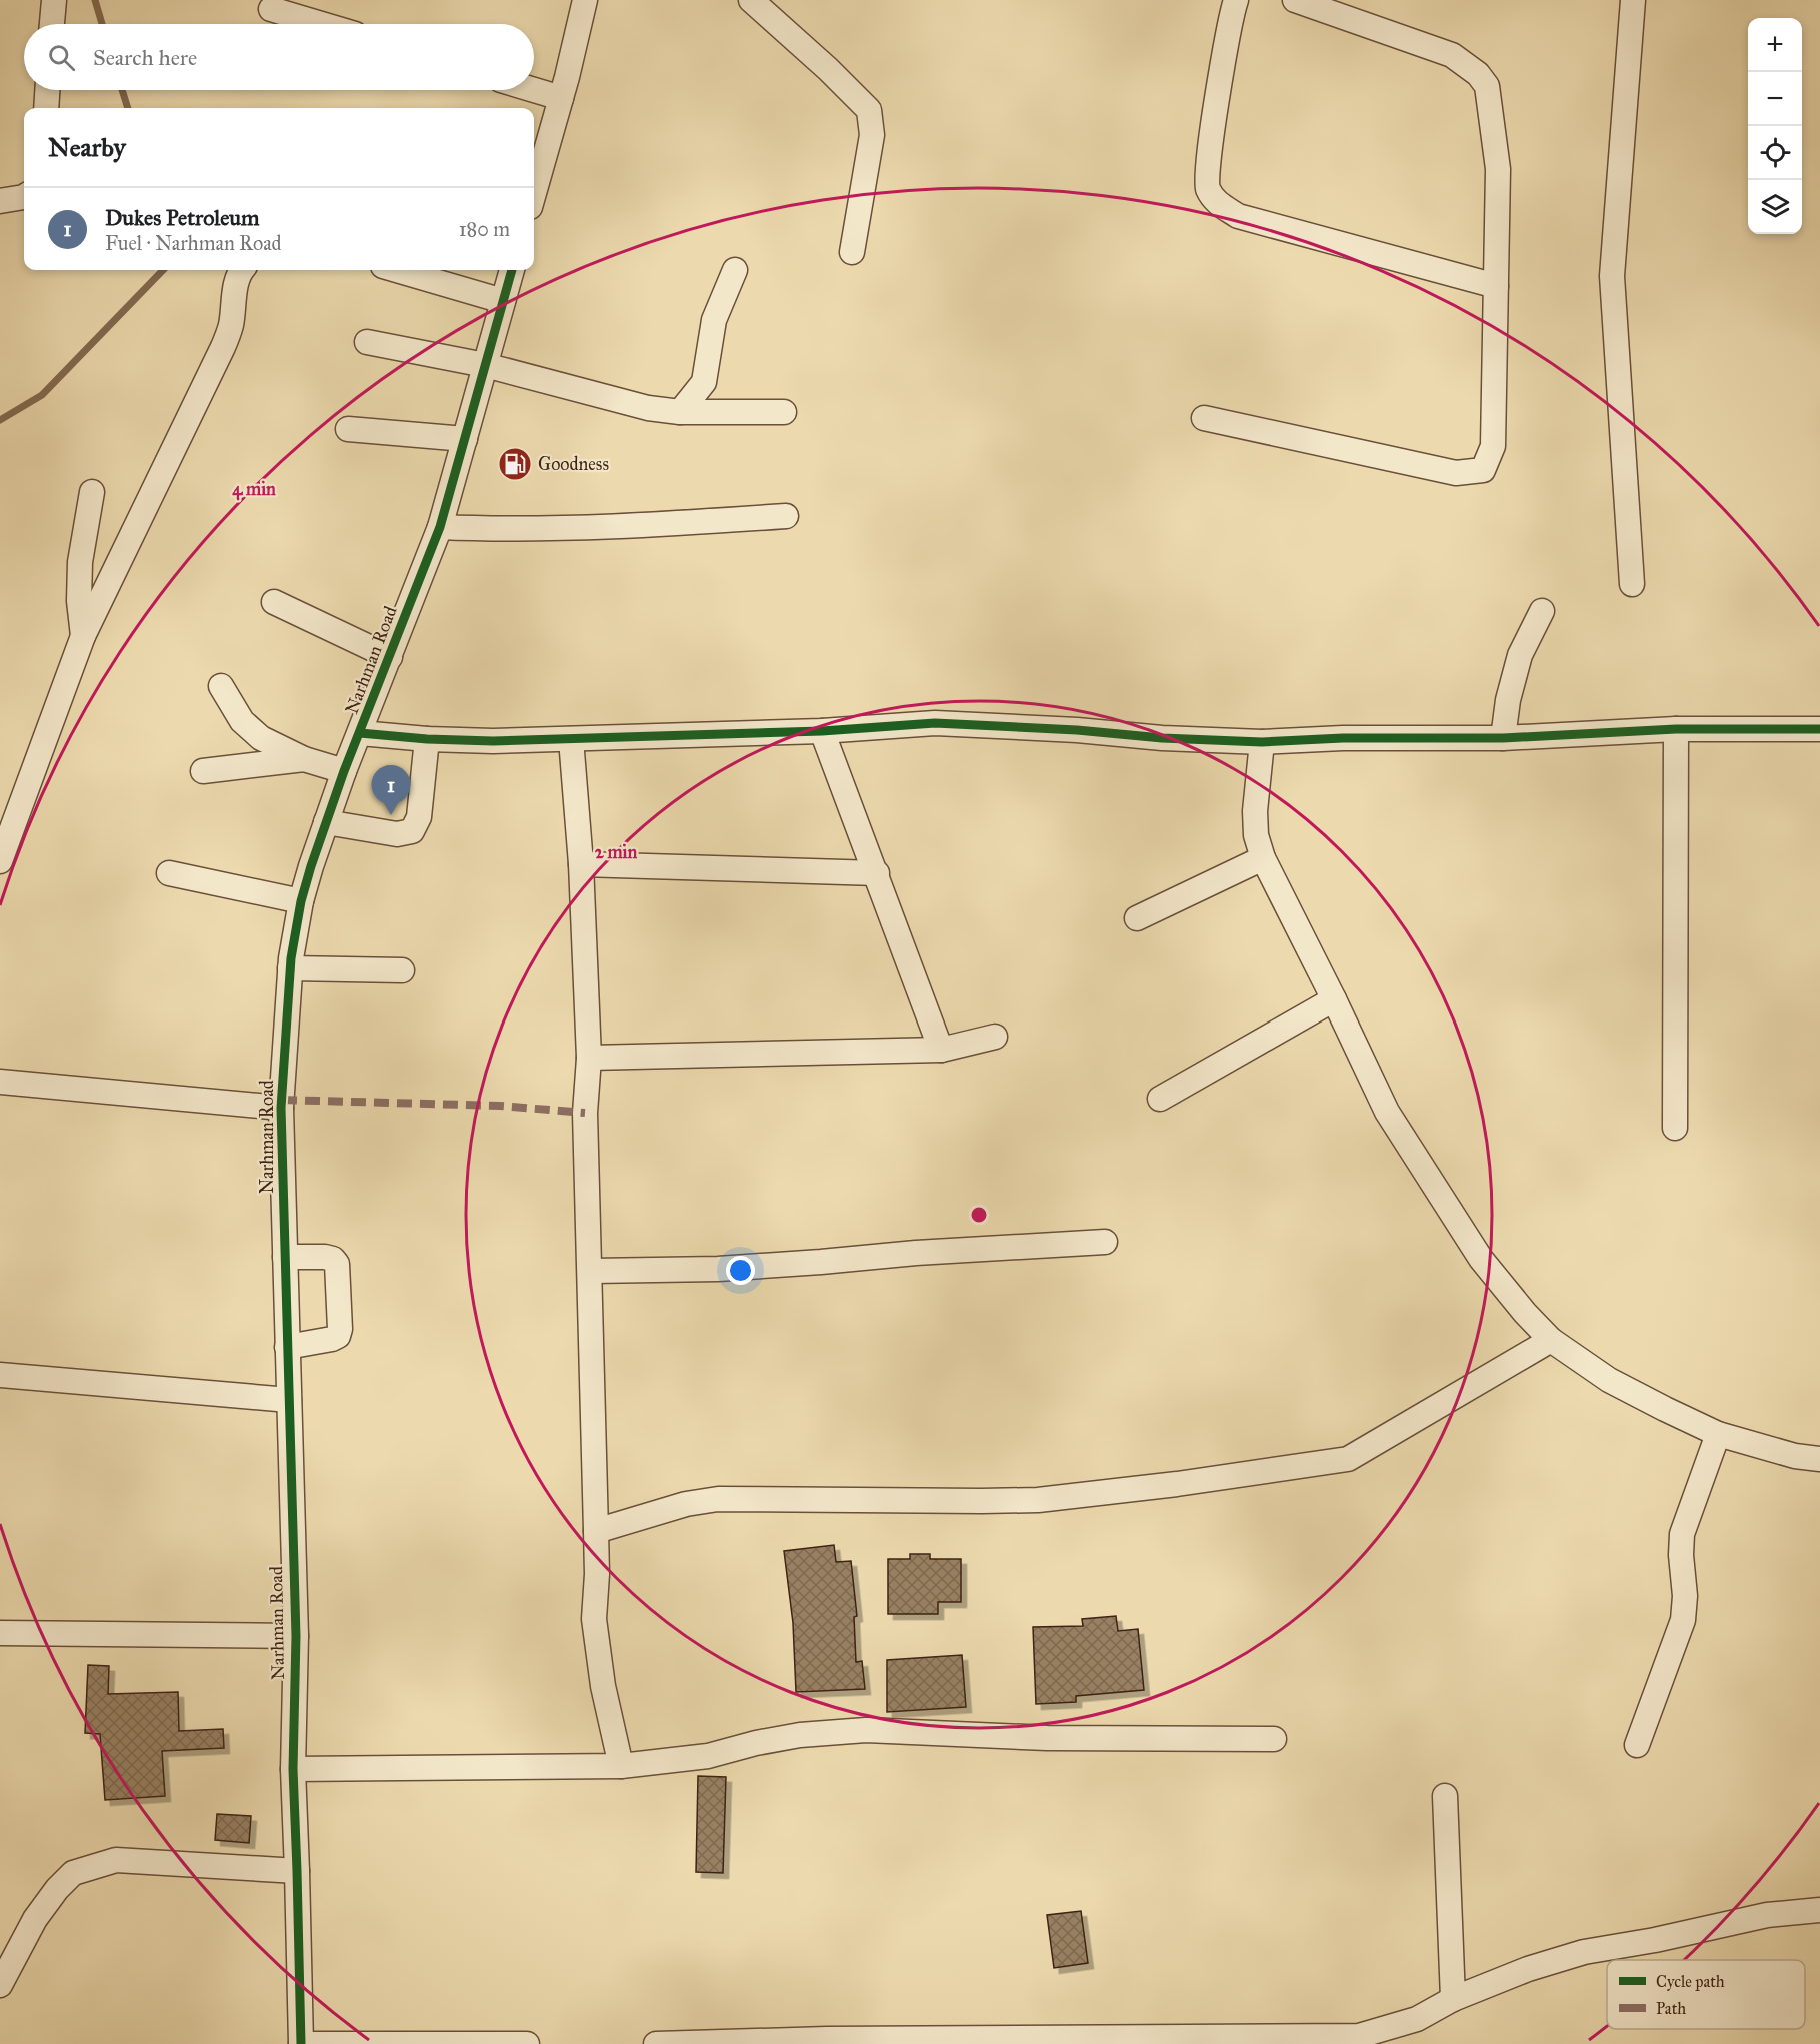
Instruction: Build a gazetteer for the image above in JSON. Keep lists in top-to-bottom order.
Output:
{
  "streets": {
    "street": ["Narhman Road"]
  },
  "places": {
    "fuel station": ["Goodness"]
  },
  "legend": ["Cycle path", "Path"],
  "page": {
    "map_buttons": ["+", "−"],
    "search": "Search here",
    "heading": "Nearby",
    "list": [
      {
        "mark": "1",
        "name": "Dukes Petroleum",
        "note": "Fuel · Narhman Road",
        "value": "180 m"
      }
    ],
    "pins": "1"
  },
  "rings": ["4 min", "2 min"]
}
